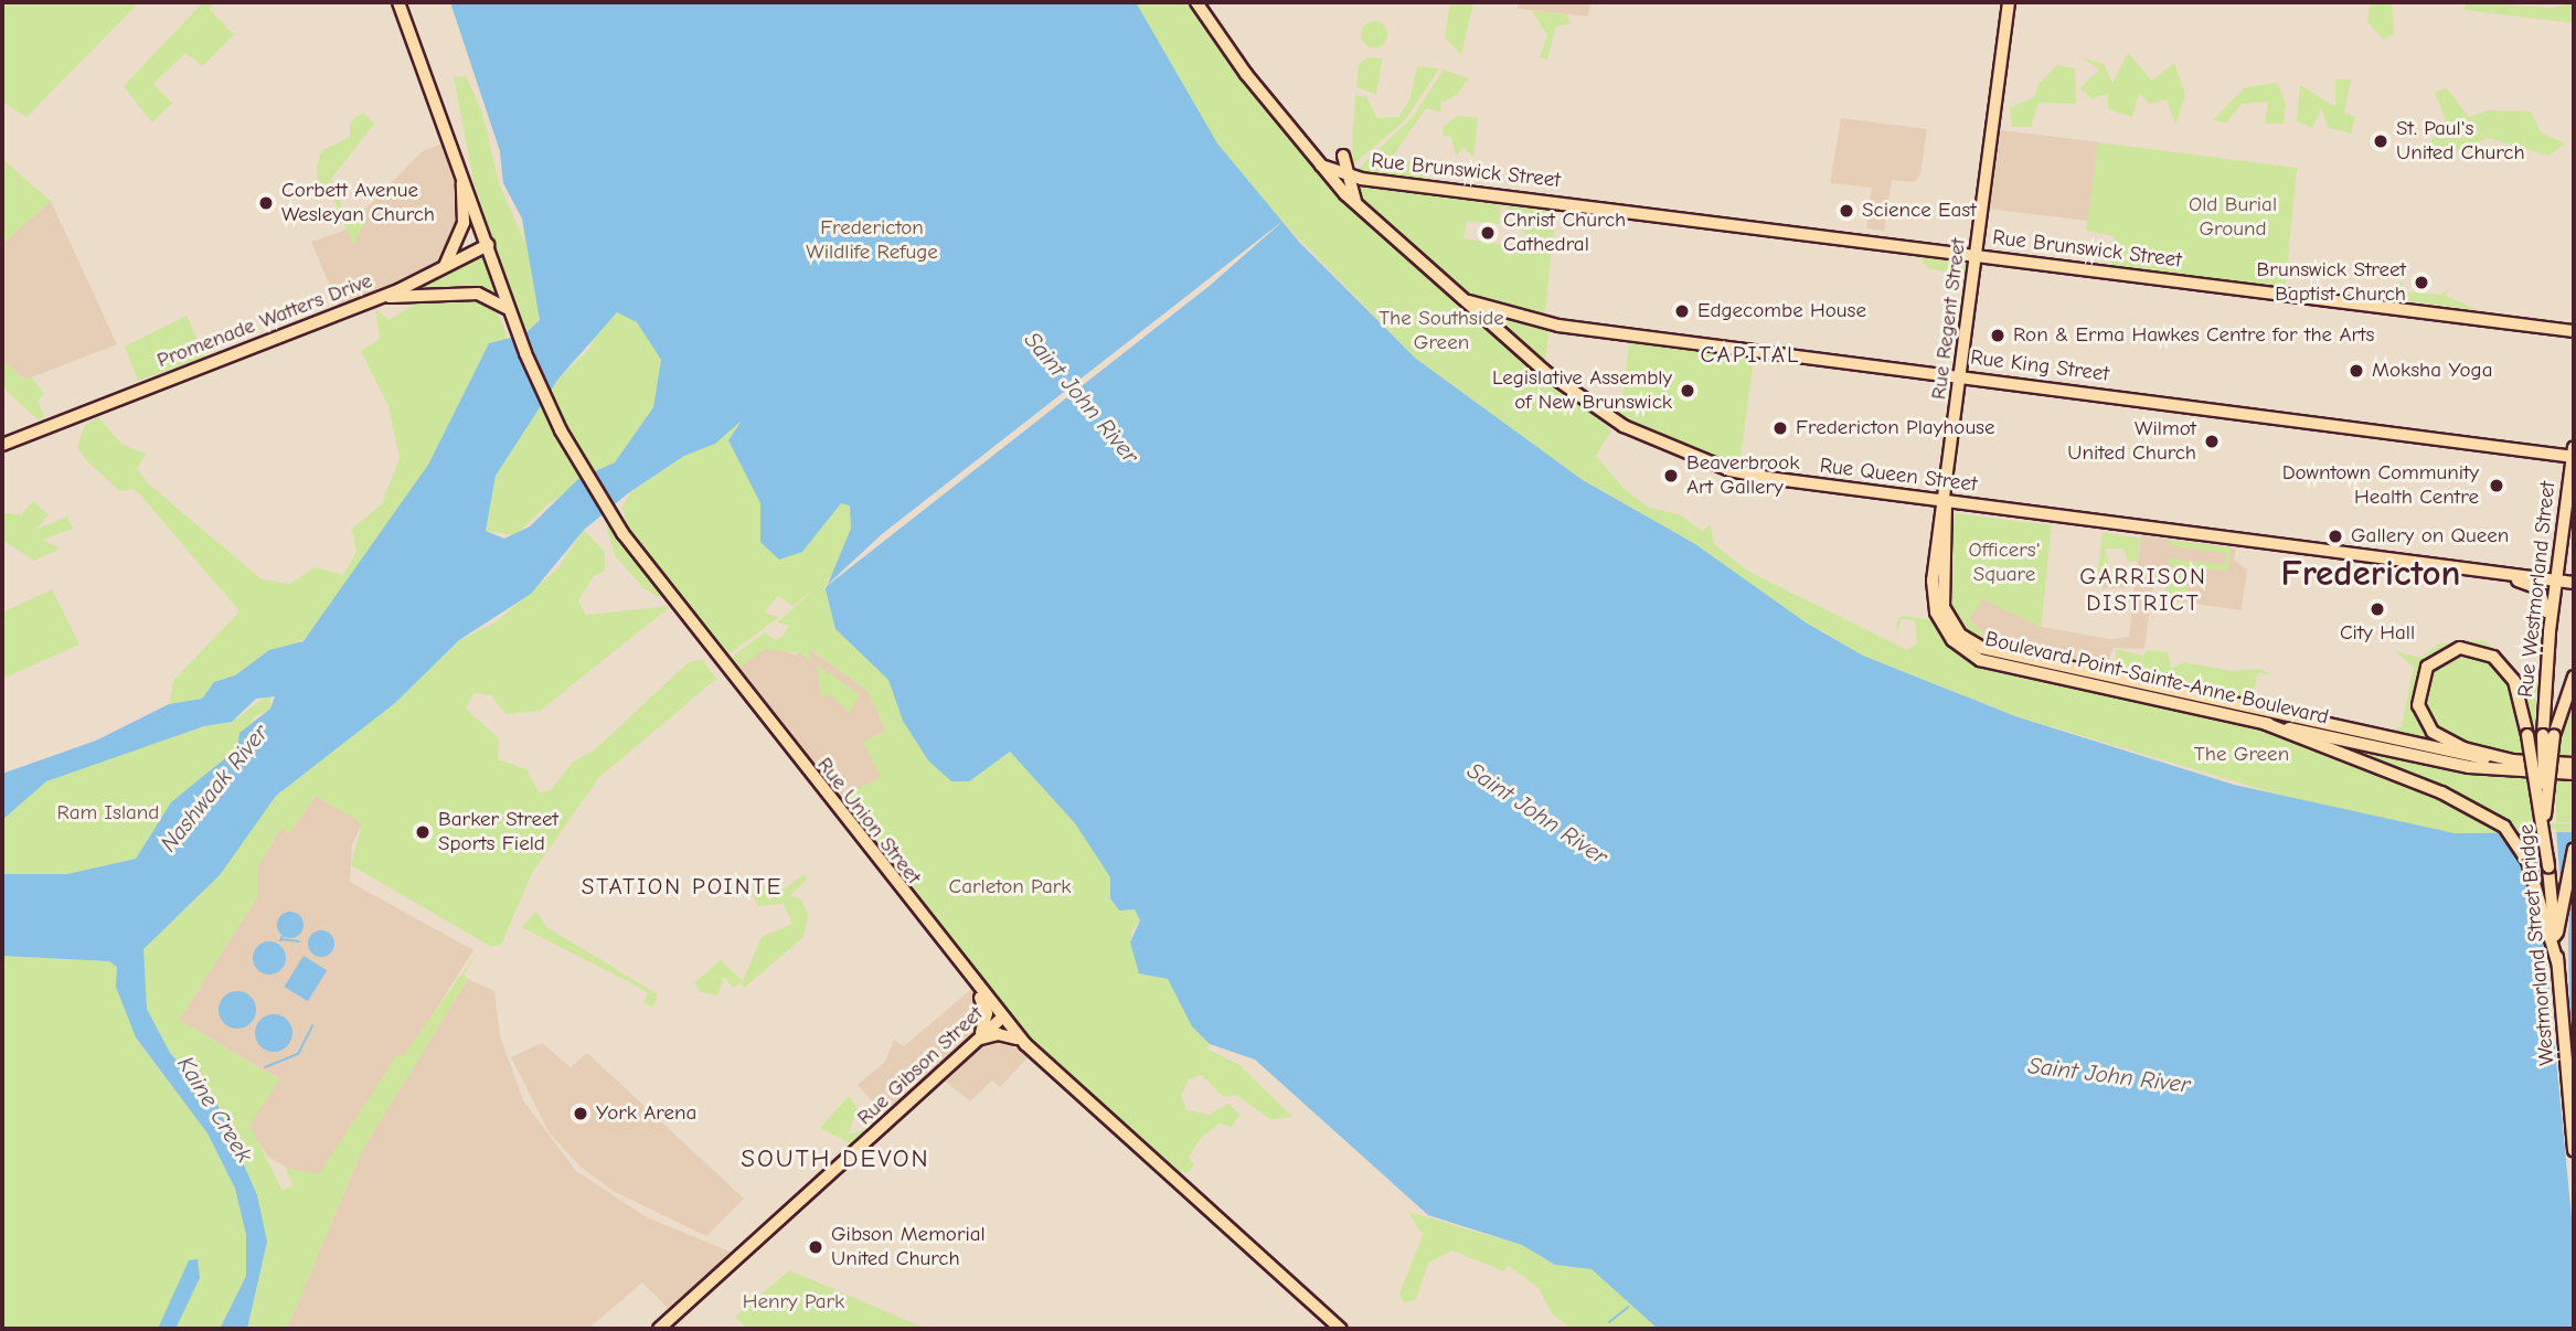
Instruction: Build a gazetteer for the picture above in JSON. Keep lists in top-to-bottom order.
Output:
{
  "streets": {
    "highway": ["Westmorland Street Bridge"],
    "main road": [
      "Rue Brunswick Street",
      "Rue Regent Street",
      "Promenade Watters Drive",
      "Rue King Street",
      "Rue Queen Street",
      "Rue Westmorland Street",
      "Boulevard Point-Sainte-Anne Boulevard",
      "Rue Union Street",
      "Rue Gibson Street"
    ]
  },
  "crossings": [
    ["Rue Brunswick Street", "Rue Regent Street"],
    ["Rue Brunswick Street", "Rue Queen Street"],
    ["Rue Regent Street", "Rue King Street"],
    ["Rue Regent Street", "Rue Queen Street"],
    ["Rue Regent Street", "Boulevard Point-Sainte-Anne Boulevard"],
    ["Promenade Watters Drive", "Rue Union Street"],
    ["Rue King Street", "Rue Queen Street"],
    ["Rue King Street", "Rue Westmorland Street"],
    ["Rue Queen Street", "Rue Westmorland Street"],
    ["Rue Queen Street", "Boulevard Point-Sainte-Anne Boulevard"],
    ["Rue Westmorland Street", "Westmorland Street Bridge"],
    ["Rue Union Street", "Rue Gibson Street"]
  ],
  "districts": [
    "CAPITAL",
    "Fredericton",
    "GARRISON DISTRICT",
    "STATION POINTE",
    "SOUTH DEVON"
  ],
  "water": ["Saint John River", "Nashwaak River", "Kaine Creek"],
  "parks": [
    "Old Burial Ground",
    "Fredericton Wildlife Refuge",
    "The Southside Green",
    "Officers' Square",
    "The Green",
    "Ram Island",
    "Carleton Park",
    "Henry Park"
  ],
  "places": [
    "St. Paul's United Church",
    "Corbett Avenue Wesleyan Church",
    "Science East",
    "Christ Church Cathedral",
    "Brunswick Street Baptist Church",
    "Edgecombe House",
    "Ron & Erma Hawkes Centre for the Arts",
    "Moksha Yoga",
    "Legislative Assembly of New Brunswick",
    "Fredericton Playhouse",
    "Wilmot United Church",
    "Beaverbrook Art Gallery",
    "Downtown Community Health Centre",
    "Gallery on Queen",
    "City Hall",
    "Barker Street Sports Field",
    "York Arena",
    "Gibson Memorial United Church"
  ]
}
